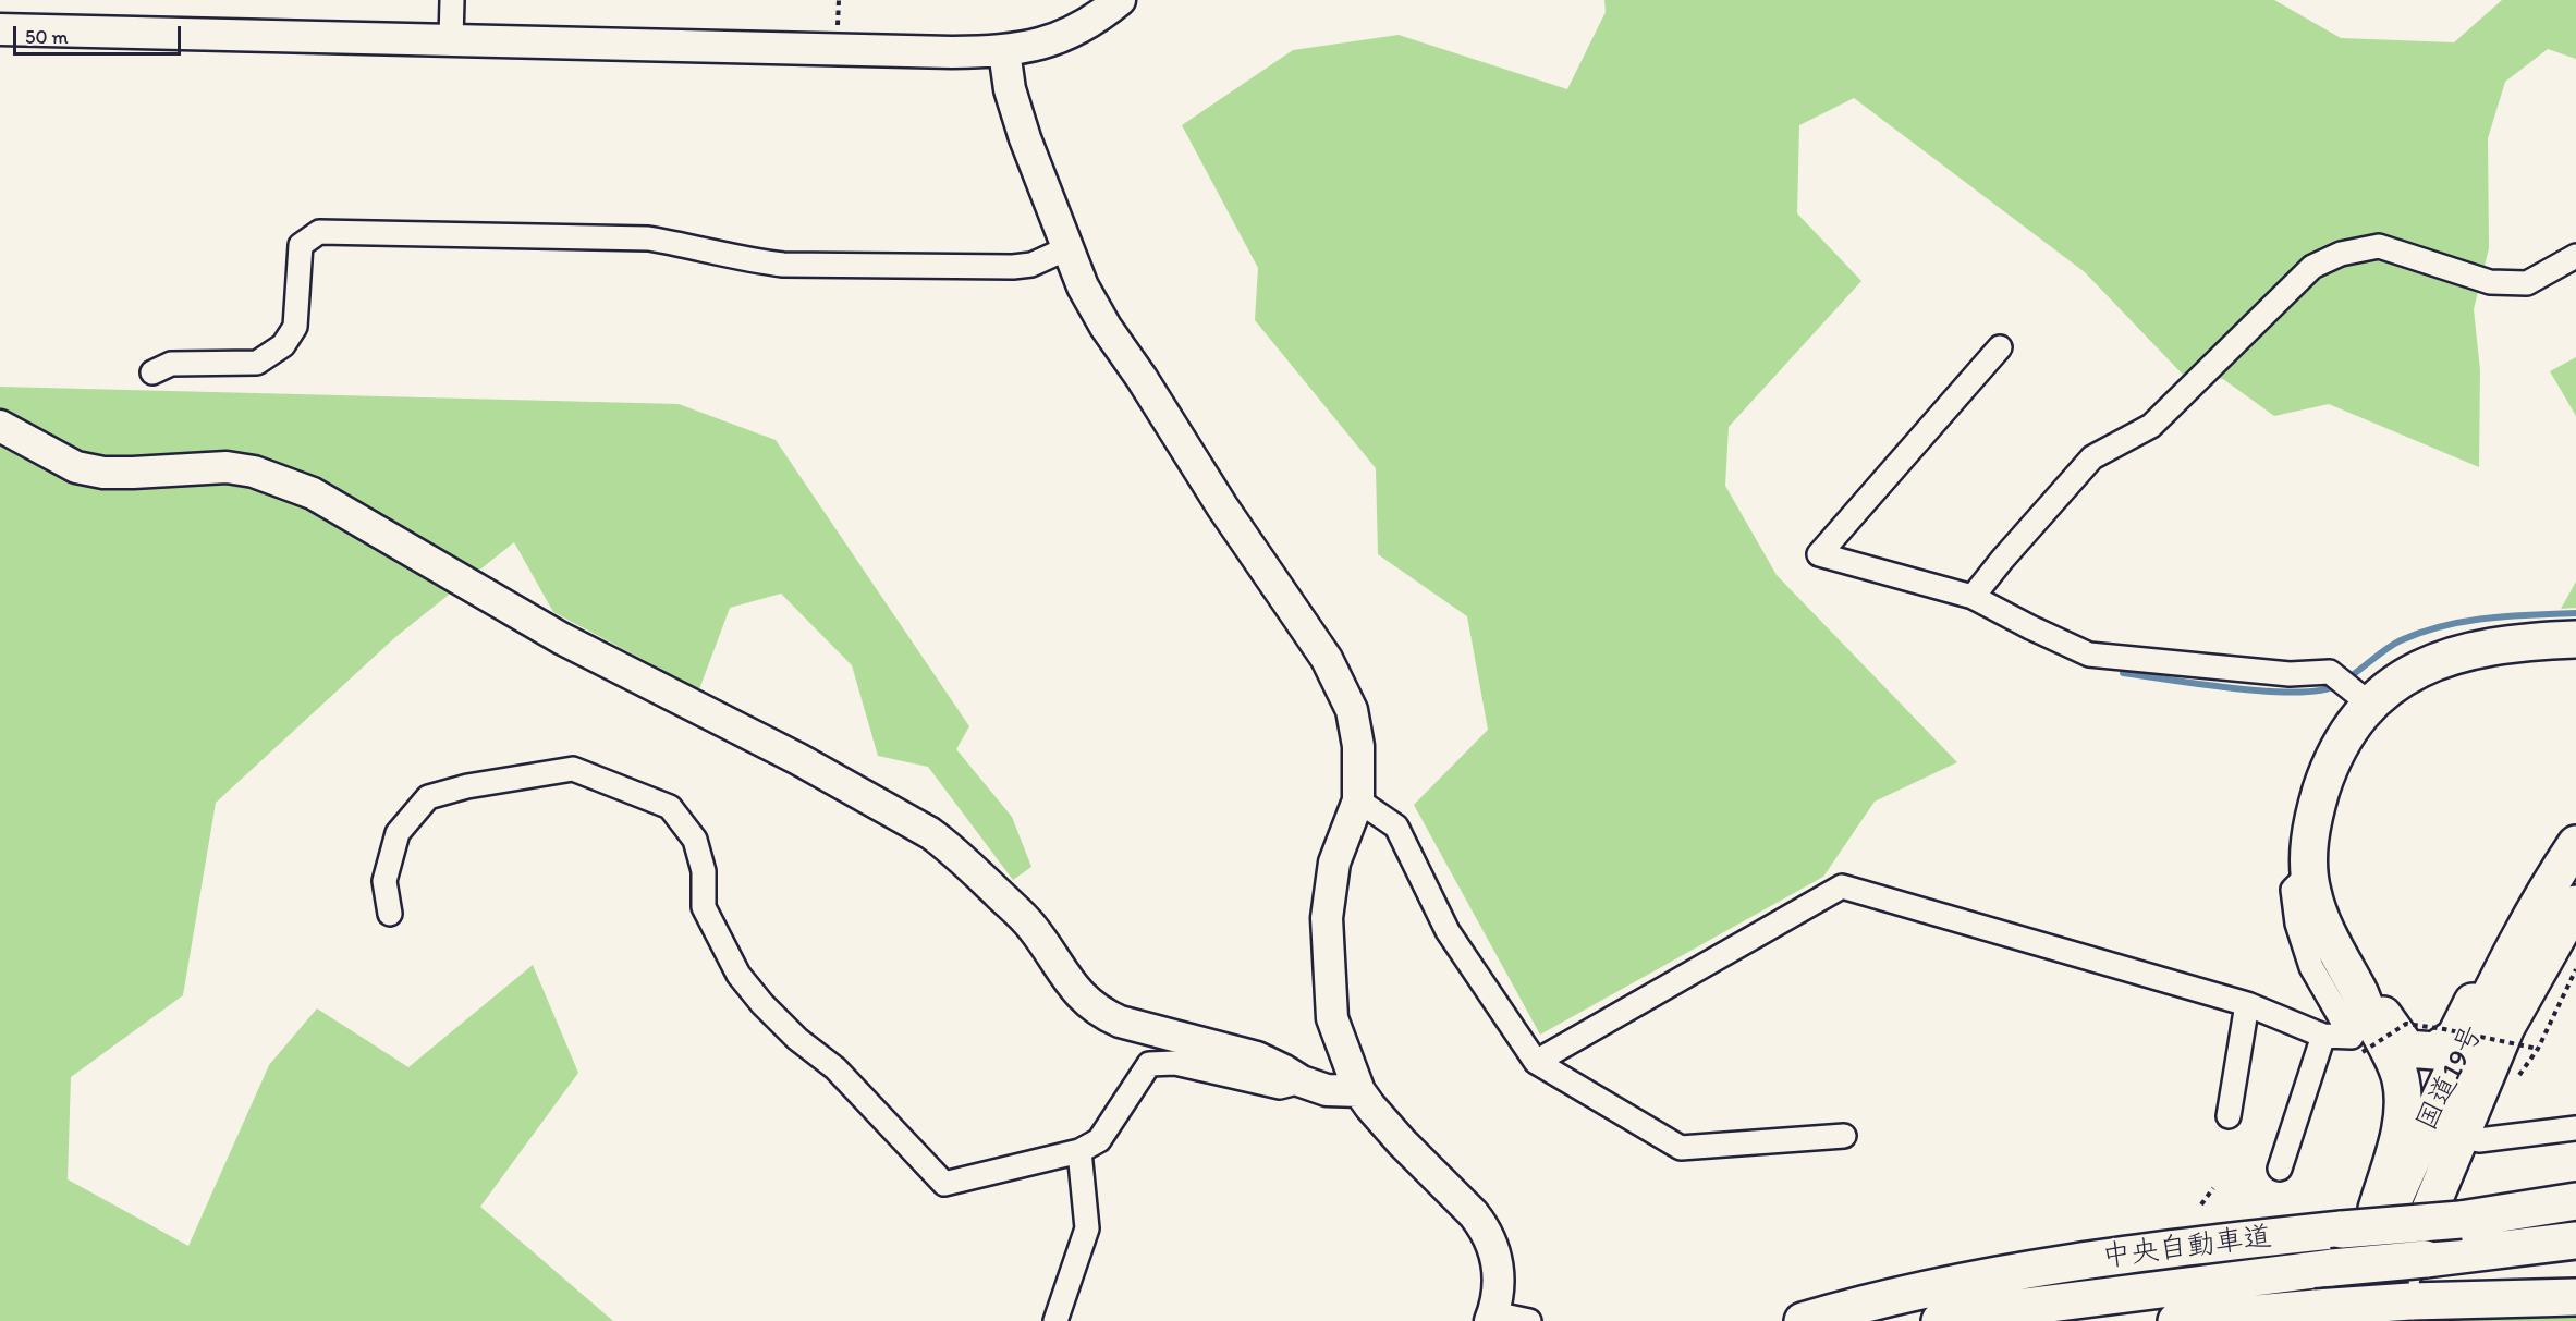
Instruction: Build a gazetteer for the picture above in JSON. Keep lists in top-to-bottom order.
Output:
{
  "streets": {
    "main road": ["国道19号", "中央自動車道"]
  },
  "crossings": [
    ["国道19号", "中央自動車道"]
  ],
  "scale_bar": "50 m"
}
